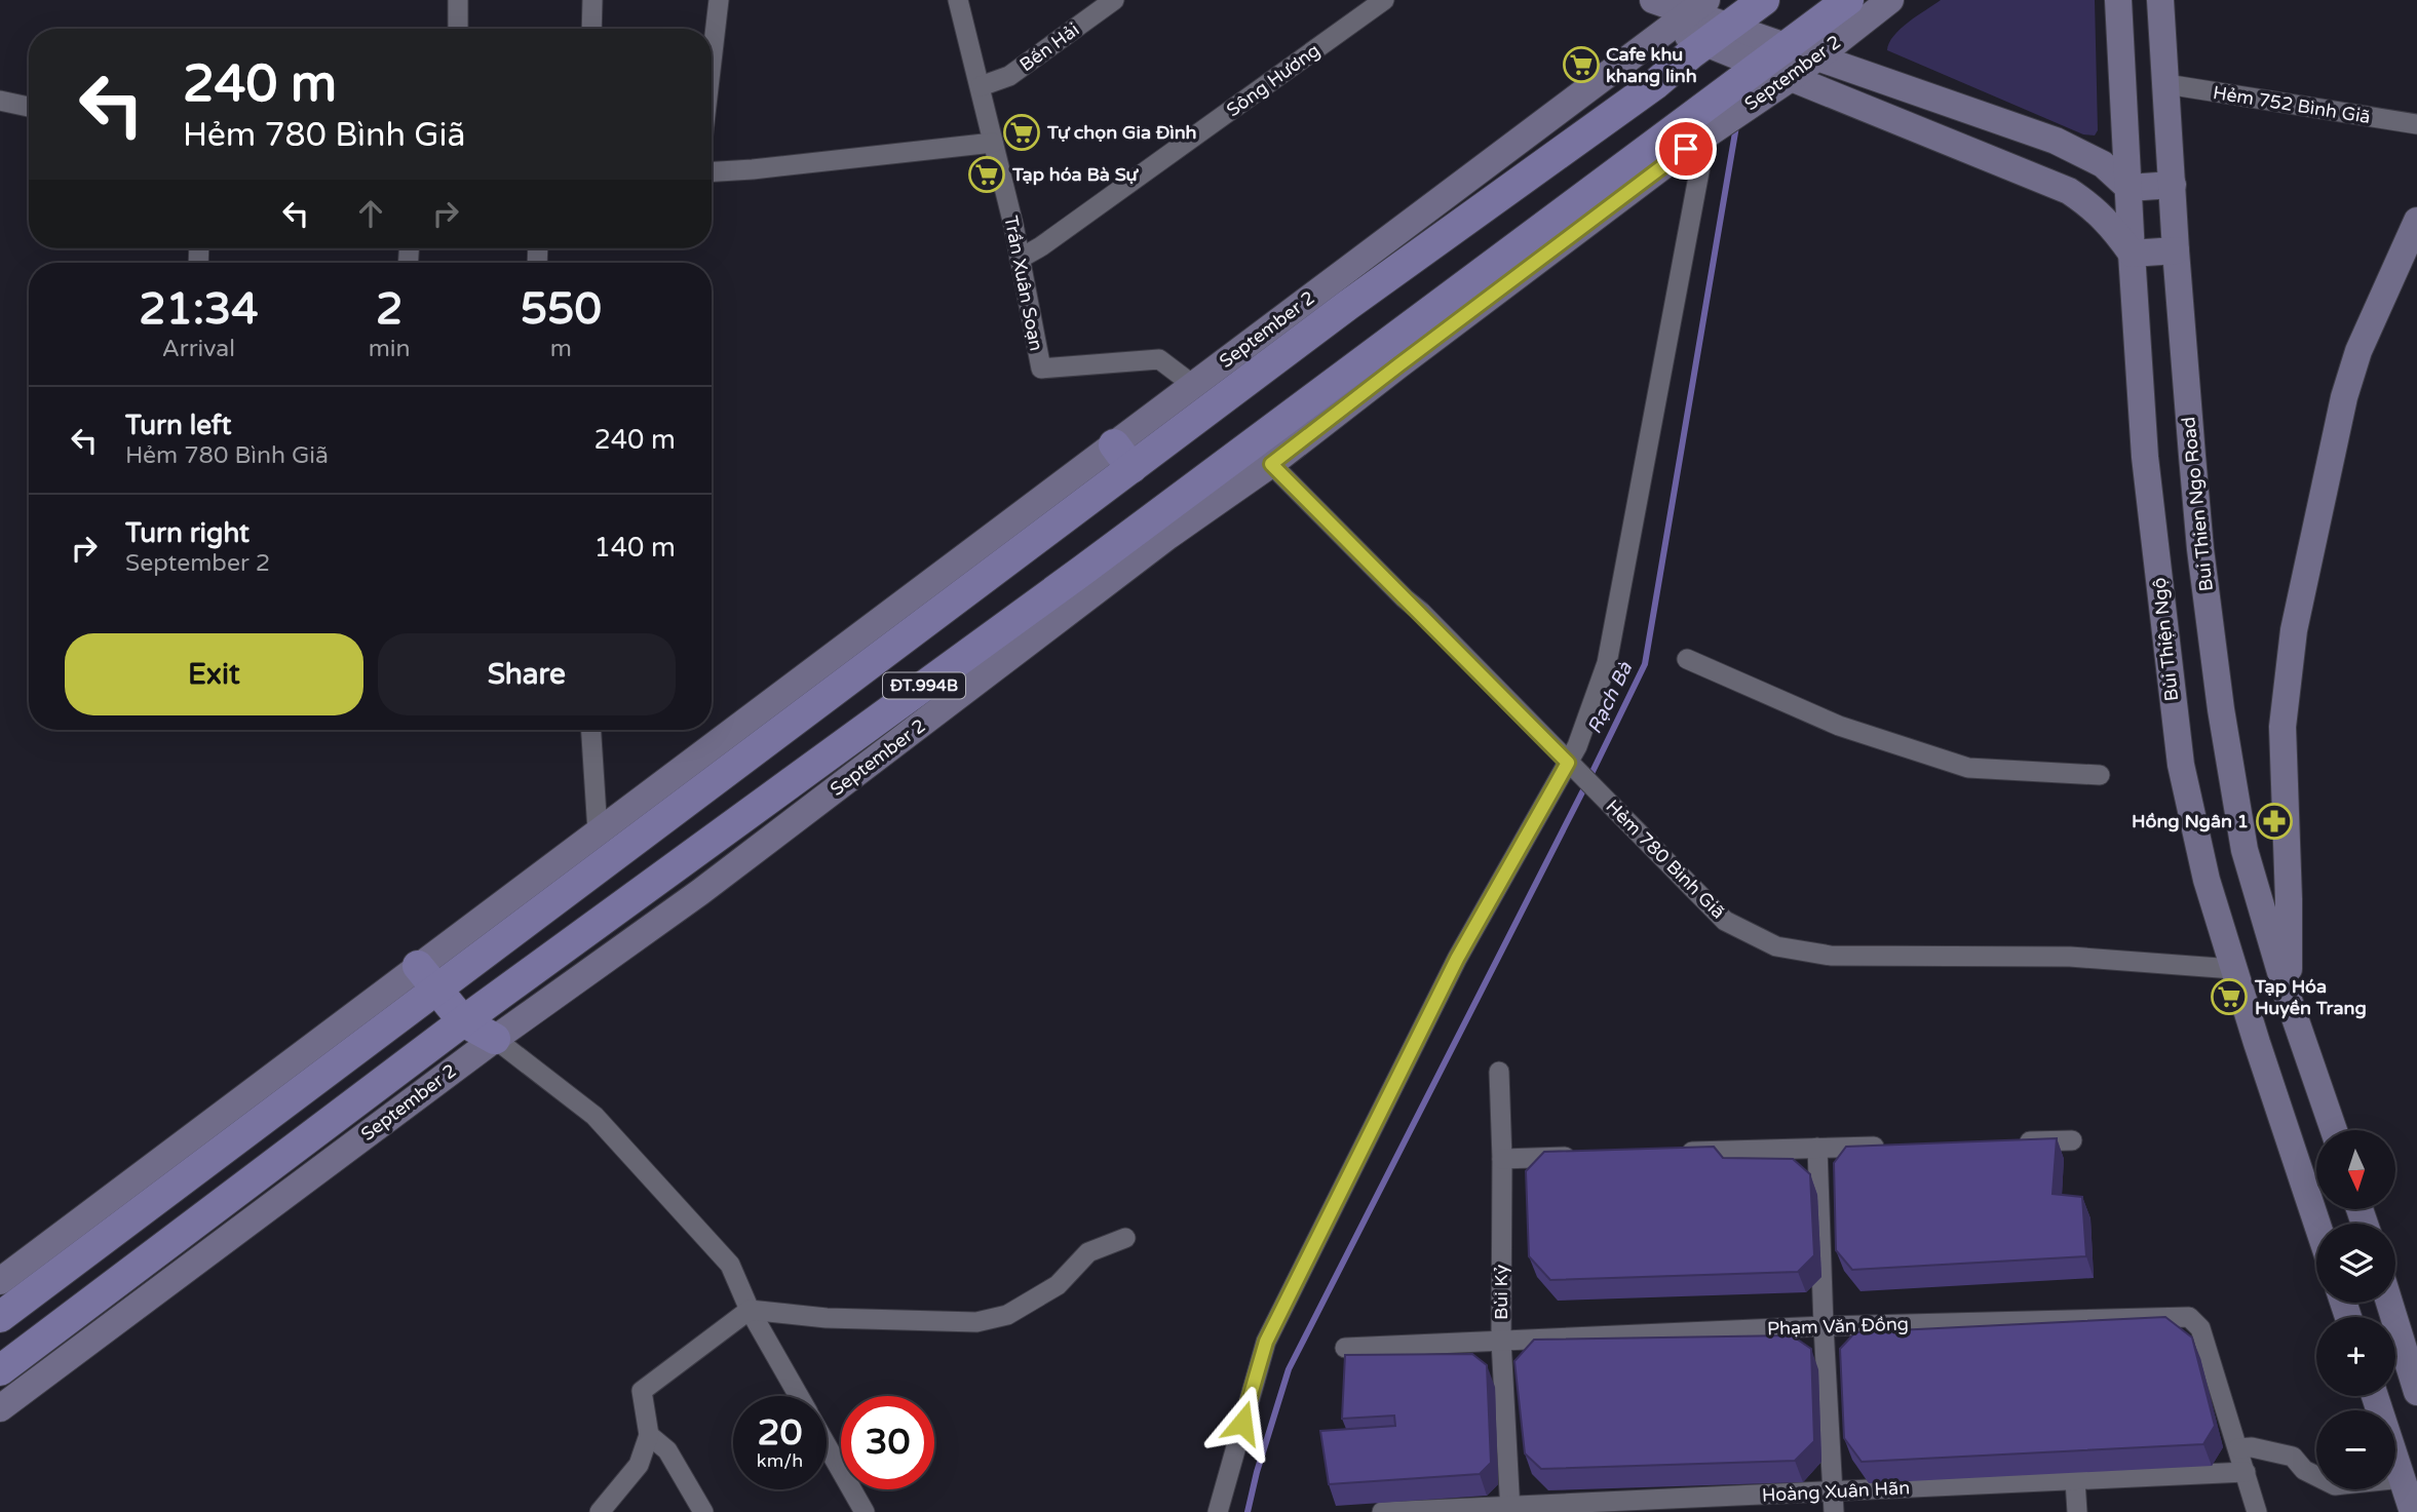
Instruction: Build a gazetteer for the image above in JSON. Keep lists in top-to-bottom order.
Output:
{
  "streets": {
    "main road": [
      "September 2",
      "Bui Thien Ngo Road",
      "Bùi Thiện Ngộ",
      "ĐT.994B"
    ],
    "street": [
      "Bến Hải",
      "Sông Hương",
      "Hẻm 752 Bình Giã",
      "Trần Xuân Soạn",
      "Hẻm 780 Bình Giã",
      "Bùi Kỷ",
      "Phạm Văn Đồng",
      "Hoàng Xuân Hãn"
    ]
  },
  "crossings": [
    ["Bến Hải", "Trần Xuân Soạn"],
    ["September 2", "Trần Xuân Soạn"],
    ["September 2", "Hẻm 780 Bình Giã"],
    ["Sông Hương", "Trần Xuân Soạn"],
    ["Hẻm 752 Bình Giã", "Bui Thien Ngo Road"],
    ["Bùi Thiện Ngộ", "Hẻm 780 Bình Giã"],
    ["Bùi Kỷ", "Phạm Văn Đồng"],
    ["Bùi Kỷ", "Hoàng Xuân Hãn"],
    ["Phạm Văn Đồng", "Hoàng Xuân Hãn"]
  ],
  "water": ["Rạch Bà"],
  "places": {
    "supermarket": [
      "Cafe khu khang linh",
      "Tự chọn Gia Đình",
      "Tạp hóa Bà Sự",
      "Tạp Hóa Huyền Trang"
    ],
    "pharmacy": ["Hồng Ngân 1"]
  },
  "north": "bottom",
  "page": {
    "turn": ["240 m", "Hẻm 780 Bình Giã"],
    "eta": [
      "21:34",
      "Arrival",
      "2",
      "min",
      "550",
      "m"
    ],
    "list": [
      {
        "name": "Turn left",
        "note": "Hẻm 780 Bình Giã",
        "value": "240 m"
      },
      {
        "name": "Turn right",
        "note": "September 2",
        "value": "140 m"
      }
    ],
    "buttons": ["Exit", "Share"],
    "map_buttons": ["+", "−"],
    "speed": "20 km/h",
    "limit": "30"
  }
}
